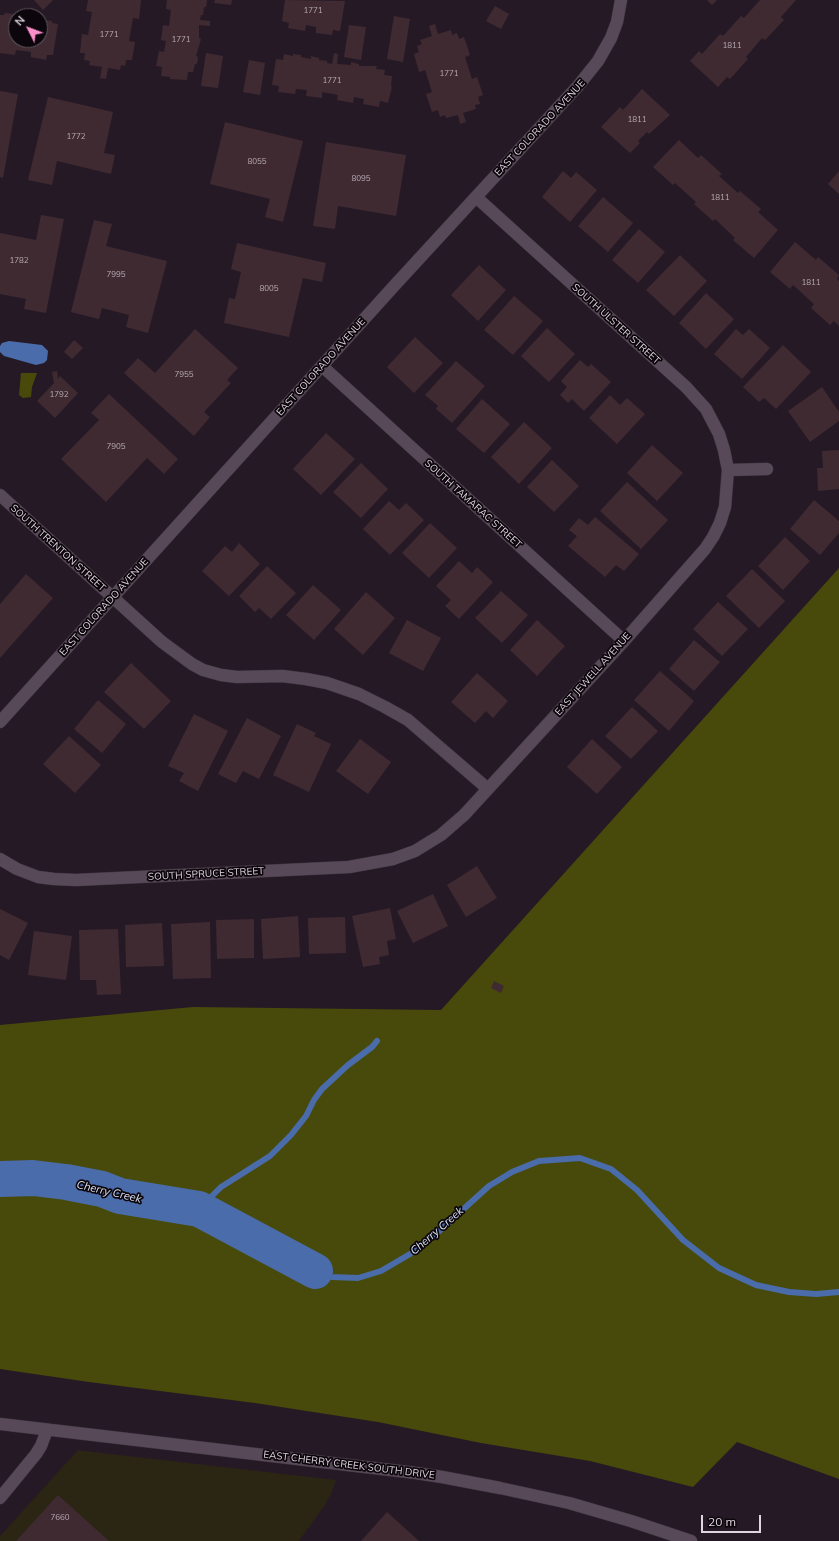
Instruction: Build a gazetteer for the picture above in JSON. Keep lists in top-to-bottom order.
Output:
{
  "streets": {
    "street": [
      "EAST COLORADO AVENUE",
      "SOUTH ULSTER STREET",
      "SOUTH TAMARAC STREET",
      "SOUTH TRENTON STREET",
      "EAST JEWELL AVENUE",
      "SOUTH SPRUCE STREET",
      "EAST CHERRY CREEK SOUTH DRIVE"
    ]
  },
  "crossings": [
    ["EAST COLORADO AVENUE", "SOUTH ULSTER STREET"],
    ["EAST COLORADO AVENUE", "SOUTH TAMARAC STREET"],
    ["EAST COLORADO AVENUE", "SOUTH TRENTON STREET"],
    ["SOUTH ULSTER STREET", "EAST JEWELL AVENUE"],
    ["SOUTH TAMARAC STREET", "EAST JEWELL AVENUE"],
    ["SOUTH TRENTON STREET", "EAST JEWELL AVENUE"],
    ["EAST JEWELL AVENUE", "SOUTH SPRUCE STREET"]
  ],
  "water": ["Cherry Creek"],
  "house_numbers": [
    "1771",
    "1771",
    "1771",
    "1811",
    "1771",
    "1771",
    "1811",
    "1772",
    "8055",
    "8095",
    "1811",
    "1782",
    "7995",
    "1811",
    "8005",
    "7955",
    "1792",
    "7905",
    "7660"
  ],
  "scale_bar": "20 m",
  "north": "top left"
}
